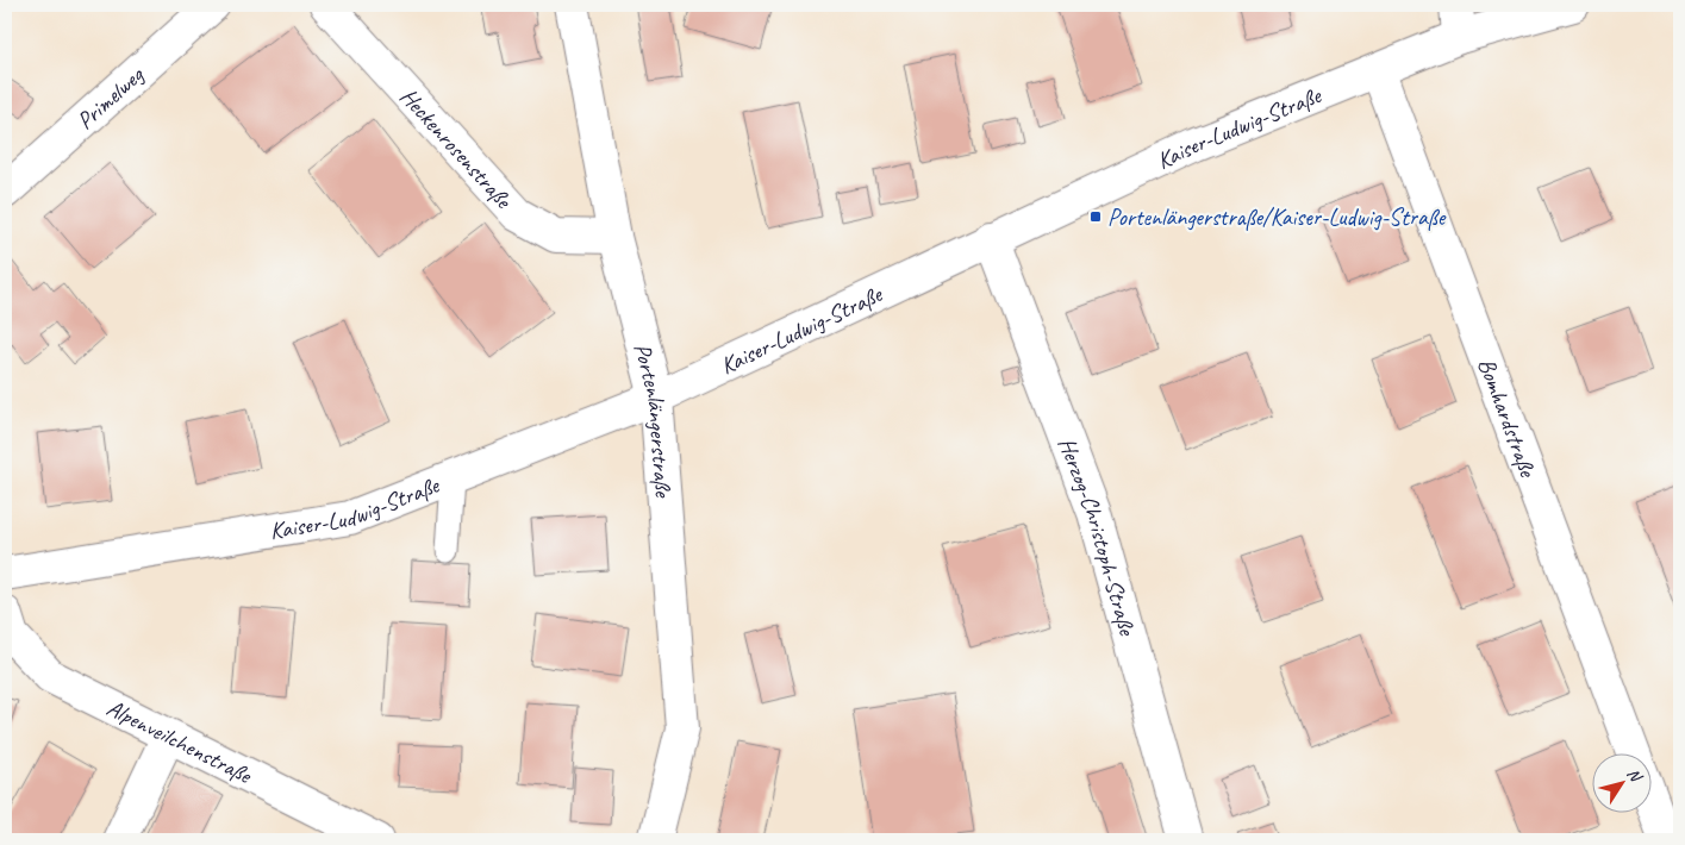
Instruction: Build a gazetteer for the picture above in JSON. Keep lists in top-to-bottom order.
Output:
{
  "streets": {
    "street": [
      "Primelweg",
      "Kaiser-Ludwig-Straße",
      "Heckenrosenstraße",
      "Bomhardstraße",
      "Portenlängerstraße",
      "Herzog-Christoph-Straße",
      "Alpenveilchenstraße"
    ]
  },
  "crossings": [
    ["Kaiser-Ludwig-Straße", "Bomhardstraße"],
    ["Kaiser-Ludwig-Straße", "Portenlängerstraße"],
    ["Kaiser-Ludwig-Straße", "Herzog-Christoph-Straße"],
    ["Heckenrosenstraße", "Portenlängerstraße"]
  ],
  "places": {
    "transit": ["Portenlängerstraße/Kaiser-Ludwig-Straße"]
  },
  "north": "top right"
}
